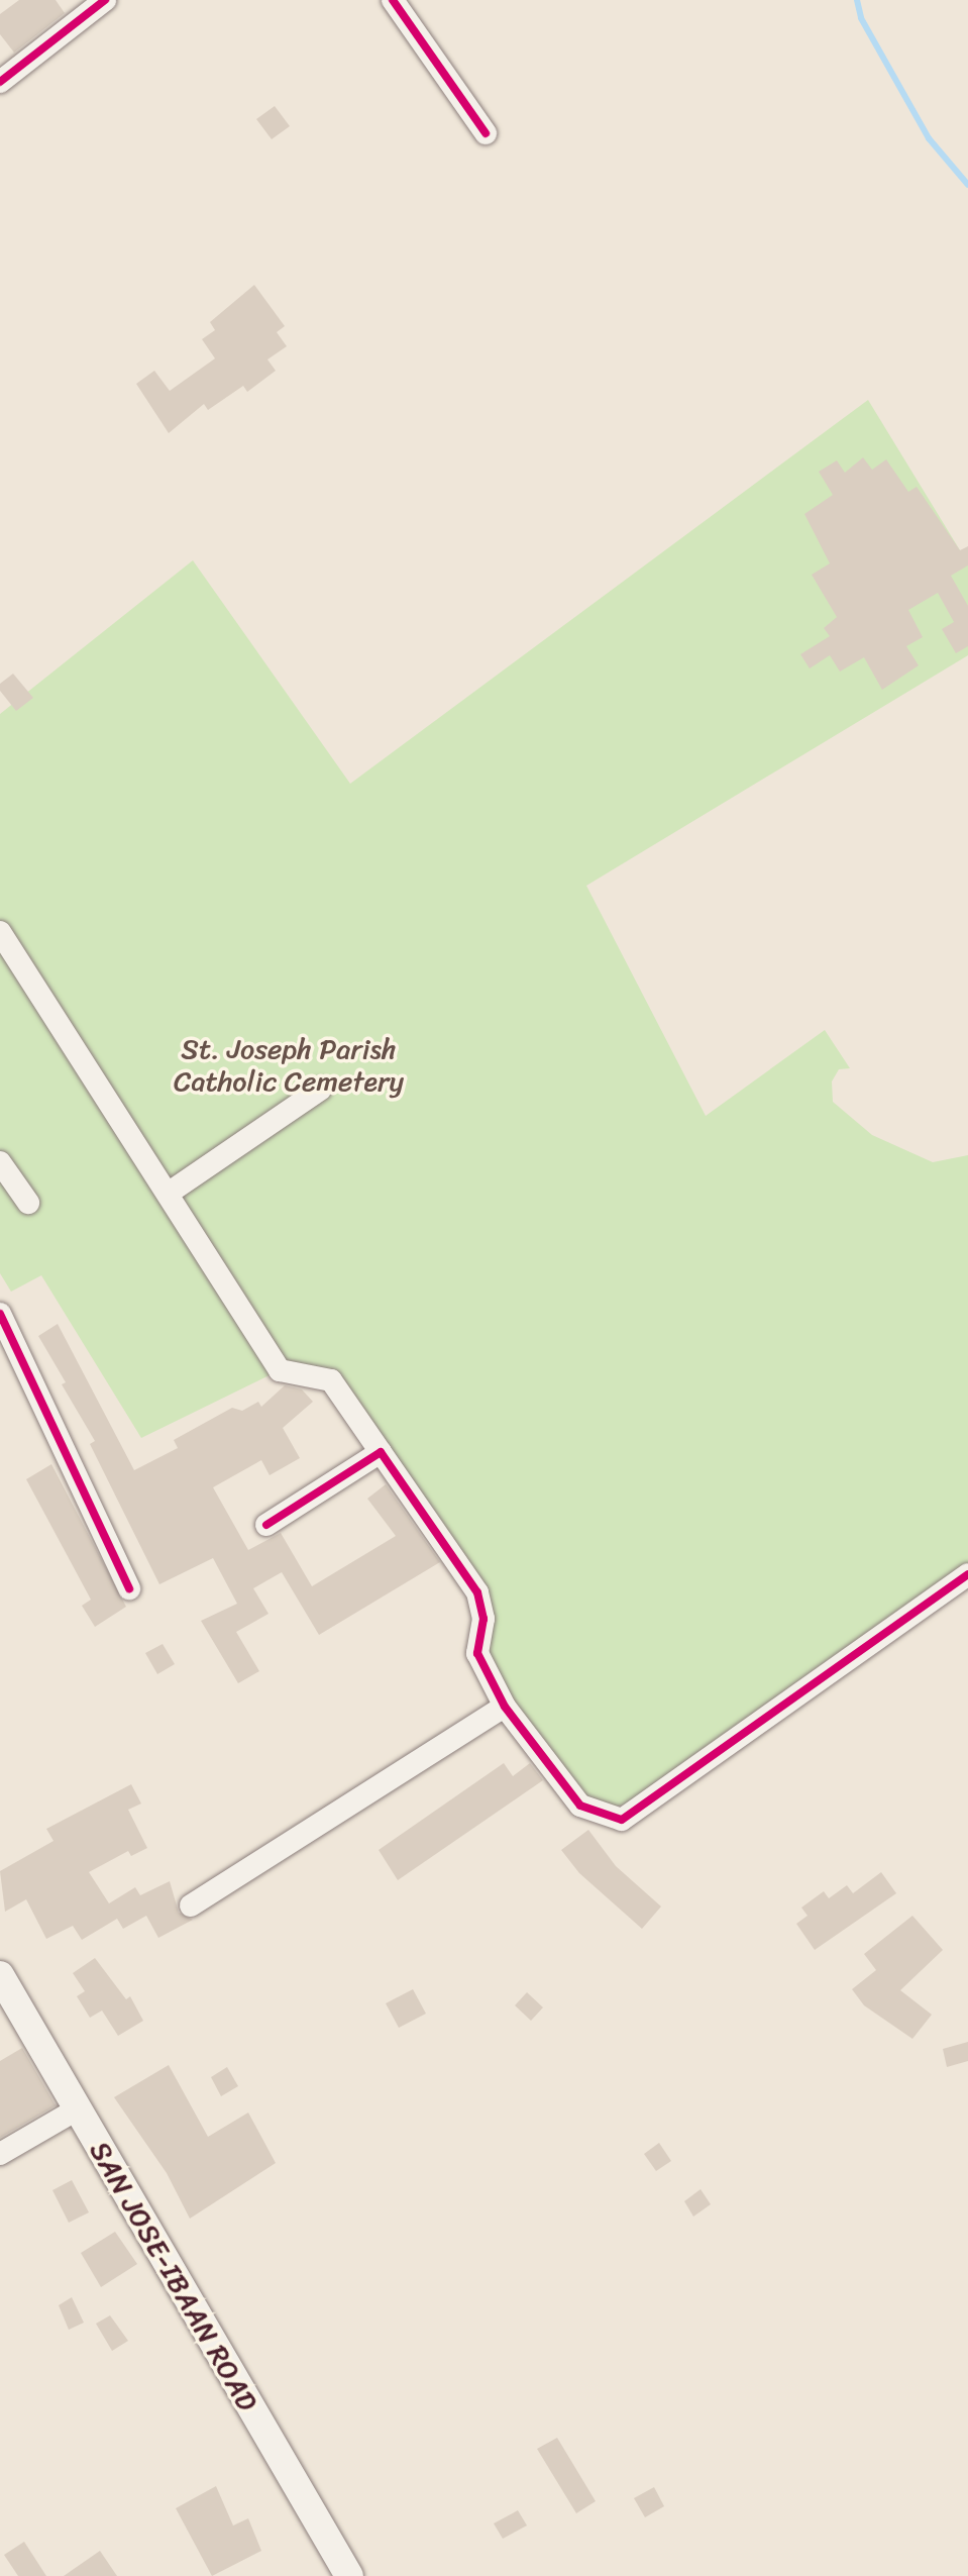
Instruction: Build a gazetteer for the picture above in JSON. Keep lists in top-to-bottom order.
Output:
{
  "streets": {
    "main road": ["SAN JOSE-IBAAN ROAD"]
  },
  "parks": ["St. Joseph Parish Catholic Cemetery"]
}
